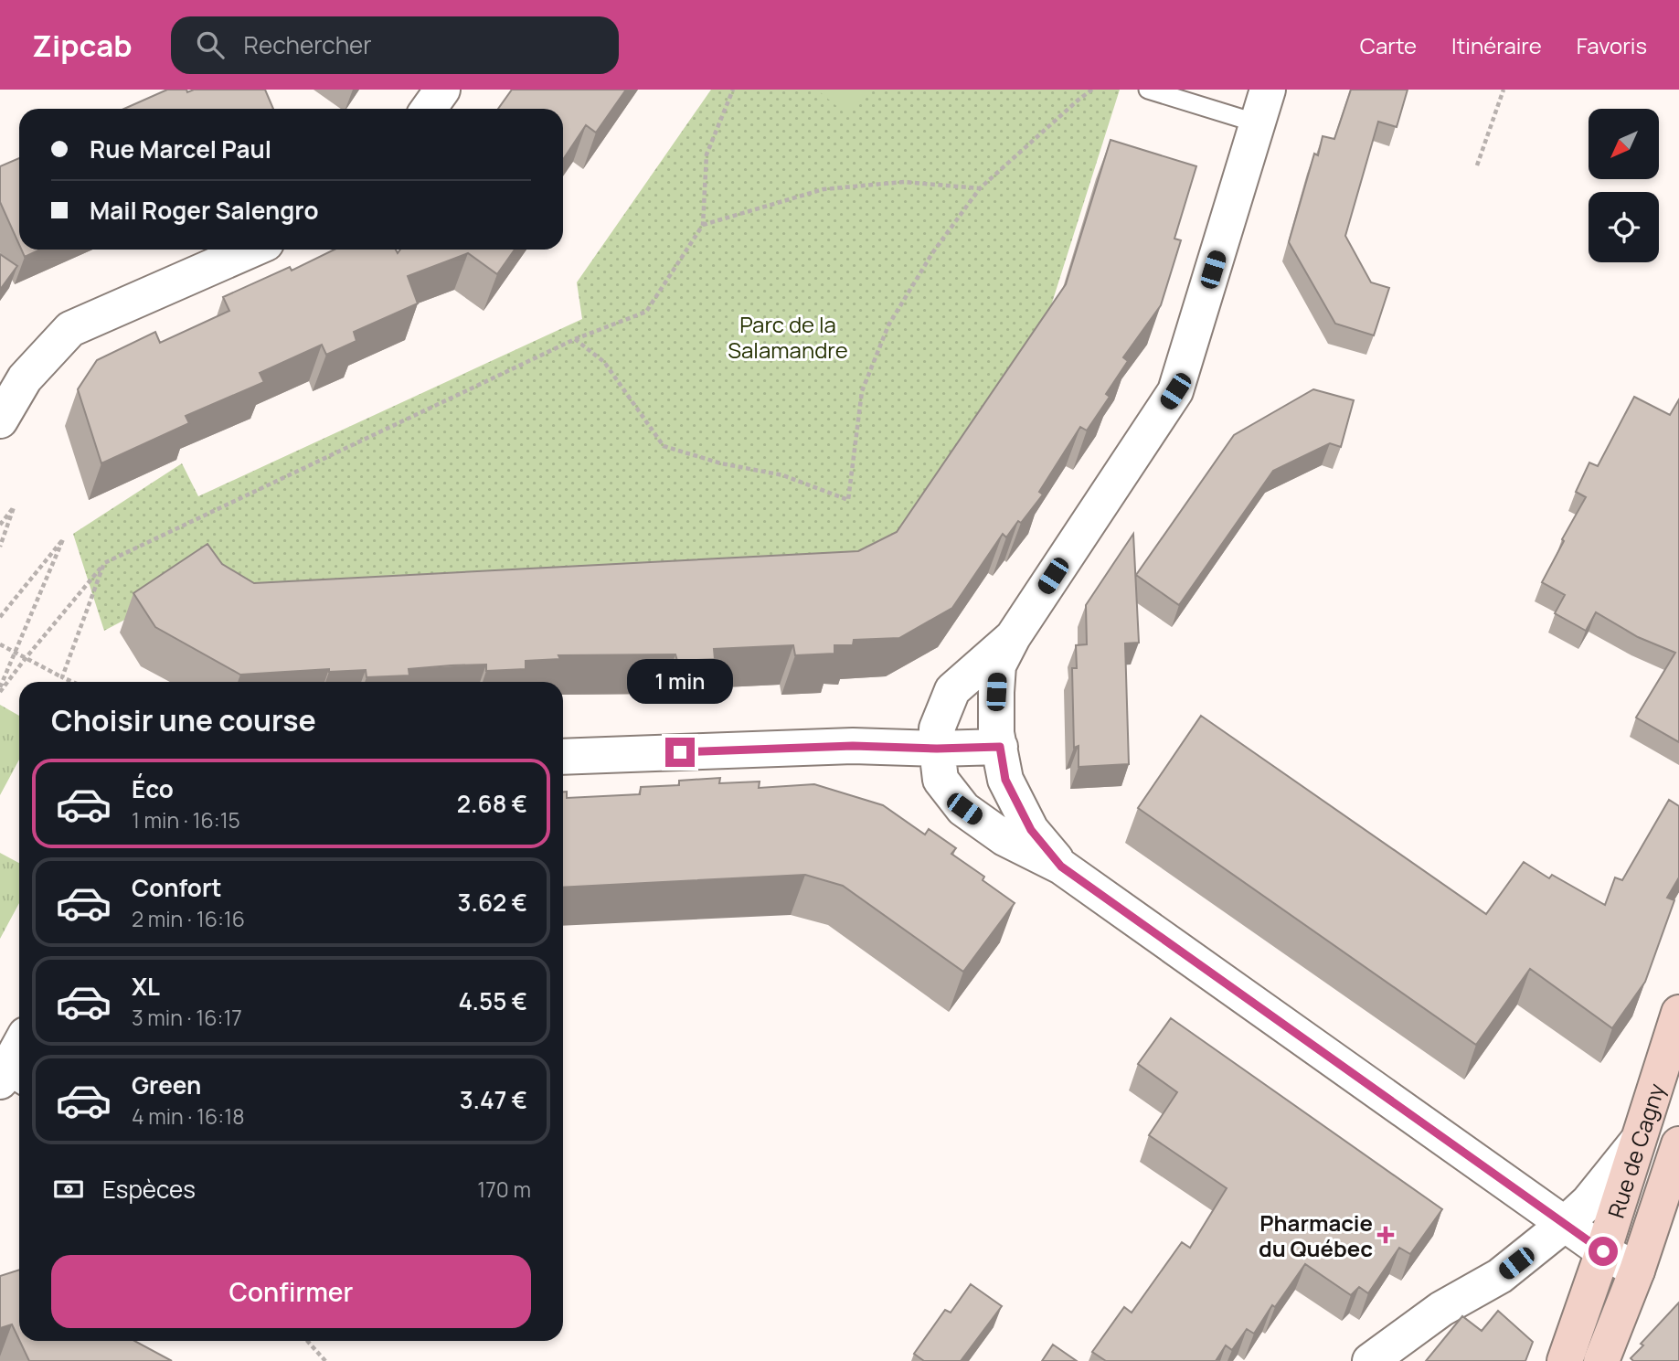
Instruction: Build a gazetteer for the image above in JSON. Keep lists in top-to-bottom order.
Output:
{
  "streets": {
    "main road": ["Rue de Cagny"]
  },
  "parks": ["Parc de la Salamandre"],
  "places": {
    "health": ["Pharmacie du Québec"]
  },
  "north": "bottom left",
  "page": {
    "header": "Zipcab",
    "search": "Rechercher",
    "nav": ["Carte", "Itinéraire", "Favoris"],
    "banner": ["Rue Marcel Paul", "Mail Roger Salengro"],
    "bubble": "1 min",
    "heading": "Choisir une course",
    "list": [
      {
        "name": "Éco",
        "note": "1 min · 16:15",
        "value": "2.68 €"
      },
      {
        "name": "Confort",
        "note": "2 min · 16:16",
        "value": "3.62 €"
      },
      {
        "name": "XL",
        "note": "3 min · 16:17",
        "value": "4.55 €"
      },
      {
        "name": "Green",
        "note": "4 min · 16:18",
        "value": "3.47 €"
      }
    ],
    "pay": ["Espèces", "170 m"],
    "buttons": "Confirmer"
  }
}
